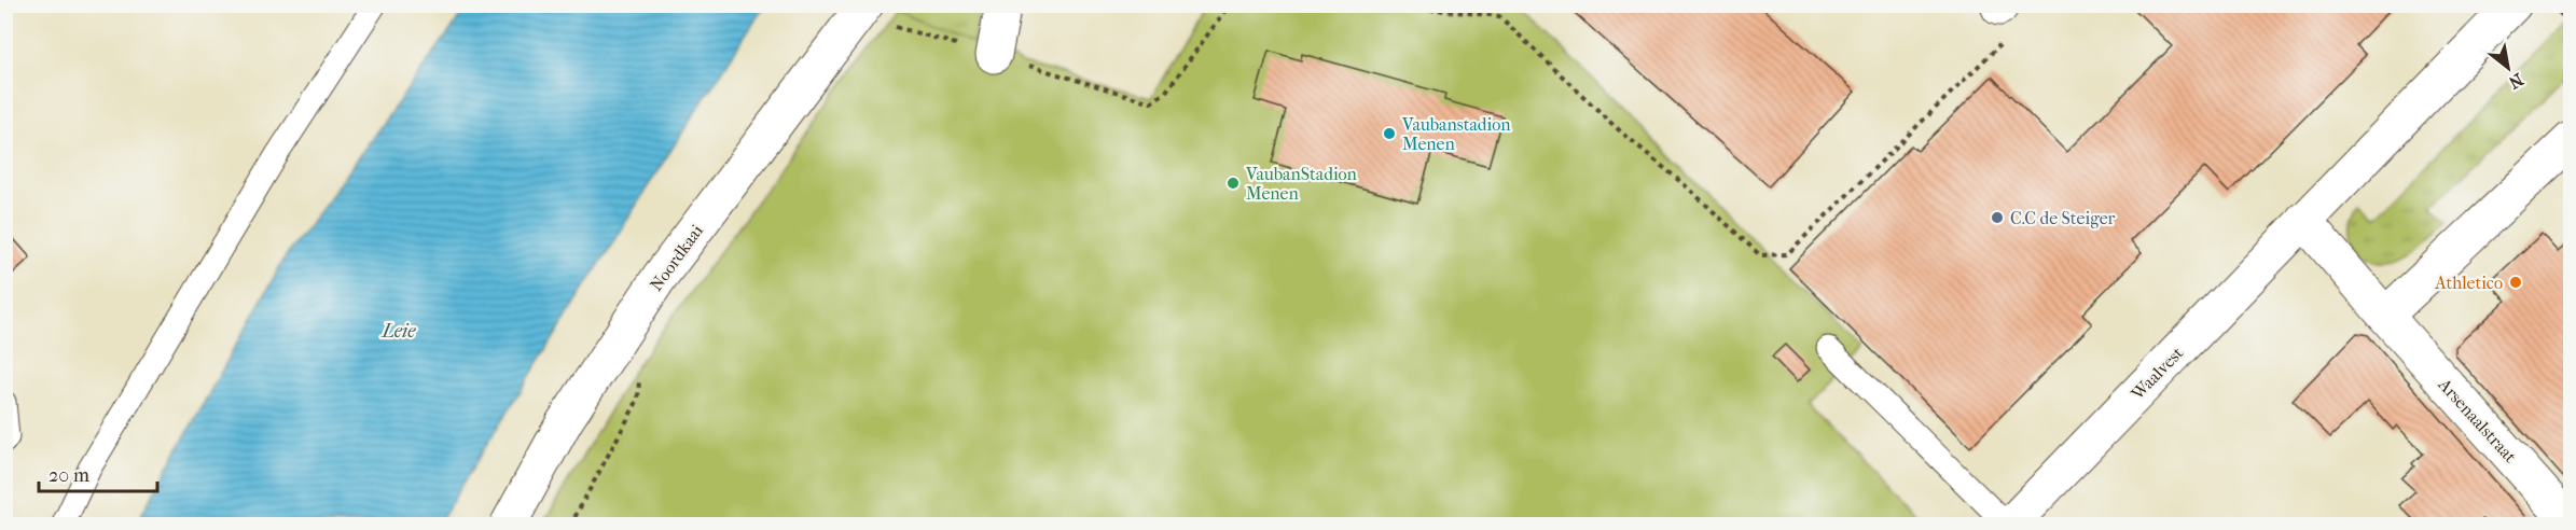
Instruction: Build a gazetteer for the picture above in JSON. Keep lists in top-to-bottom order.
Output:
{
  "streets": {
    "street": ["Noordkaai", "Waalvest", "Arsenaalstraat"]
  },
  "water": ["Leie"],
  "places": [
    "Vaubanstadion Menen",
    "VaubanStadion Menen",
    "C.C de Steiger",
    "Athletico"
  ],
  "scale_bar": "20 m",
  "north": "bottom right"
}
